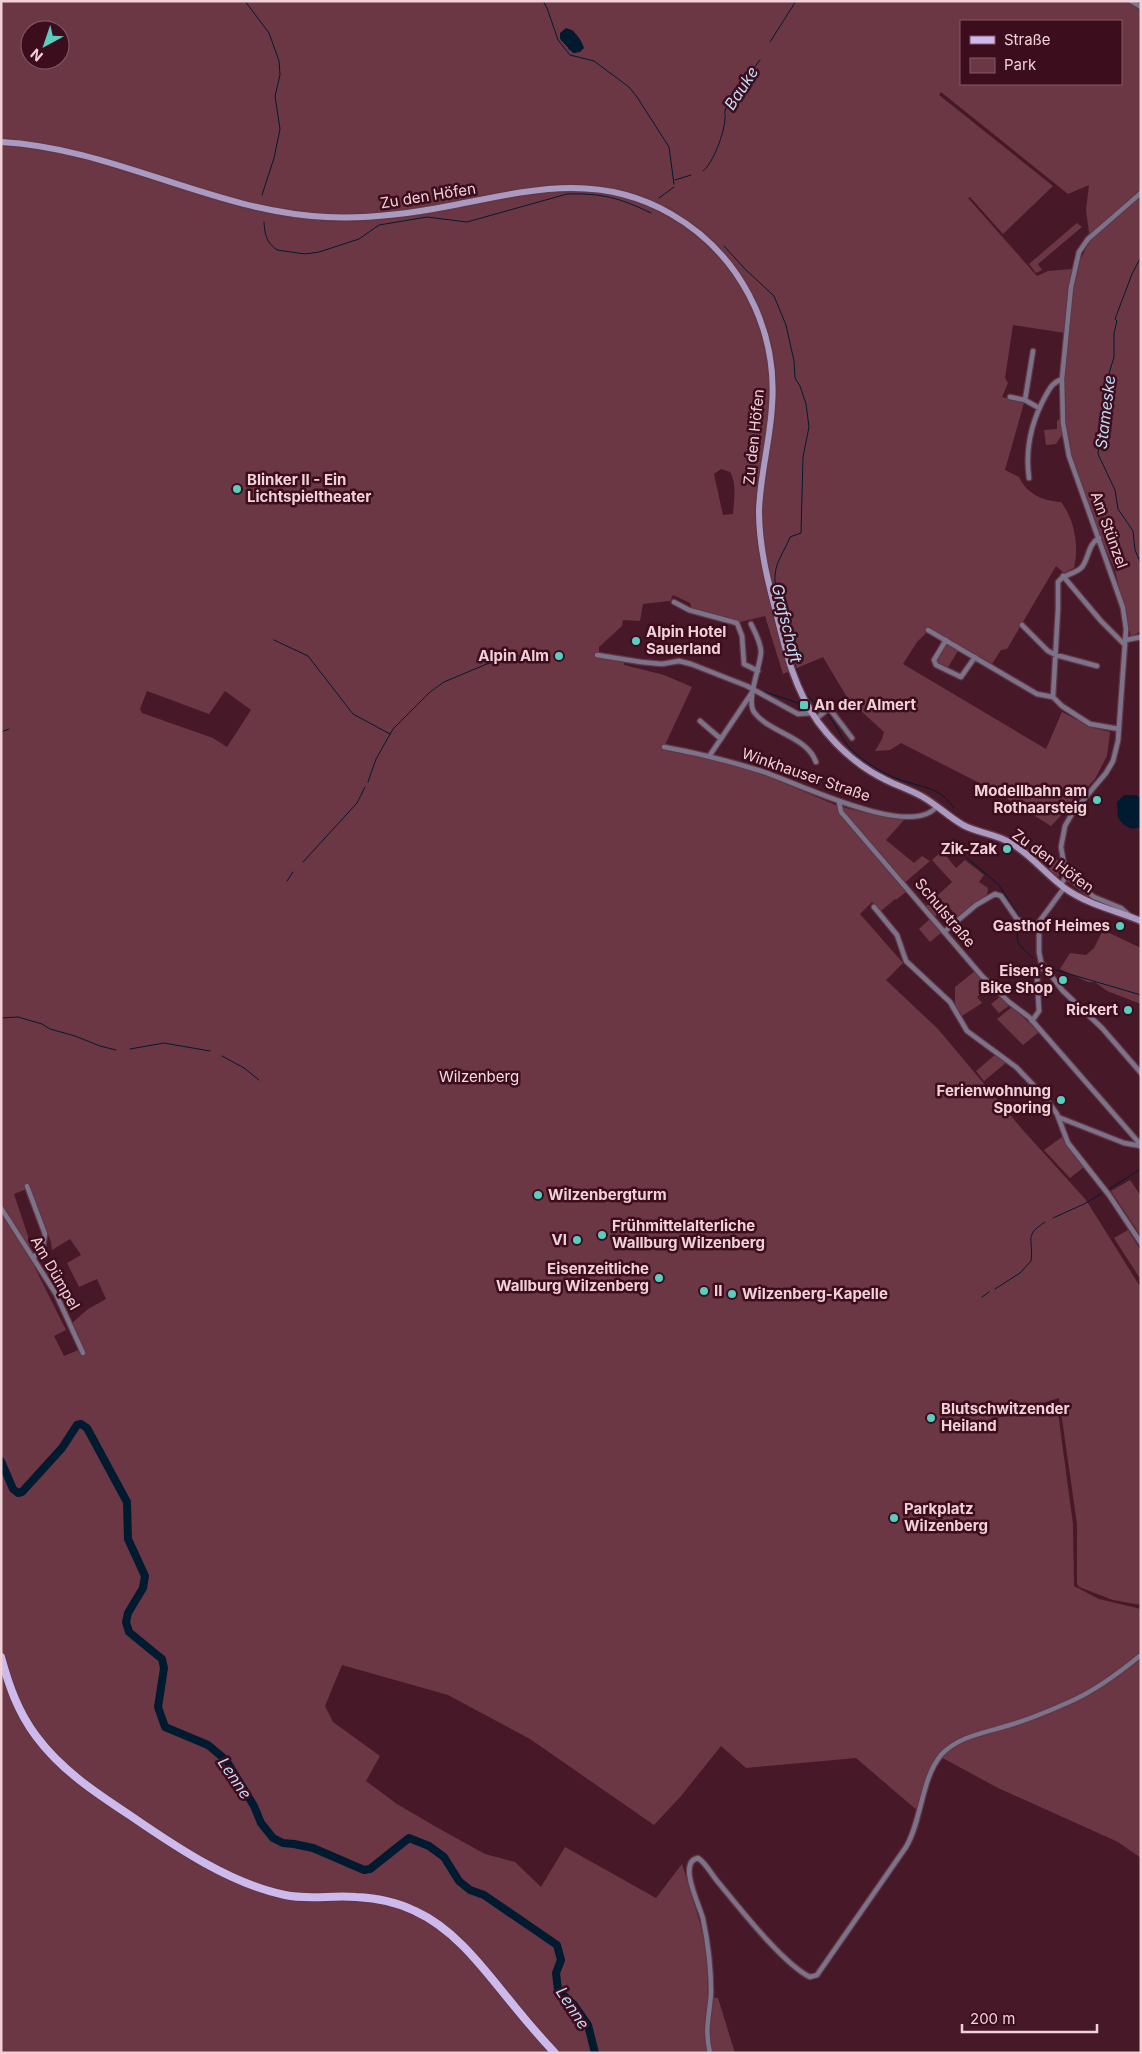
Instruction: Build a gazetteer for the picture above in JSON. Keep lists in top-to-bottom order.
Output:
{
  "streets": {
    "street": [
      "Zu den Höfen",
      "Am Stünzel",
      "Winkhauser Straße",
      "Schulstraße",
      "Am Dümpel"
    ]
  },
  "crossings": [
    ["Zu den Höfen", "Winkhauser Straße"],
    ["Winkhauser Straße", "Schulstraße"]
  ],
  "water": [
    "Bauke",
    "Stameske",
    "Grafschaft",
    "Lenne"
  ],
  "parks": ["Wilzenberg"],
  "places": {
    "other": [
      "Blinker II - Ein Lichtspieltheater",
      "Alpin Hotel Sauerland",
      "Alpin Alm",
      "Modellbahn am Rothaarsteig",
      "Zik-Zak",
      "Gasthof Heimes",
      "Eisen´s Bike Shop",
      "Rickert",
      "Ferienwohnung Sporing",
      "Wilzenbergturm",
      "Frühmittelalterliche Wallburg Wilzenberg",
      "VI",
      "Eisenzeitliche Wallburg Wilzenberg",
      "II",
      "Wilzenberg-Kapelle",
      "Blutschwitzender Heiland",
      "Parkplatz Wilzenberg"
    ],
    "transit": ["An der Almert"]
  },
  "legend": ["Straße", "Park"],
  "scale_bar": "200 m",
  "north": "bottom left"
}
